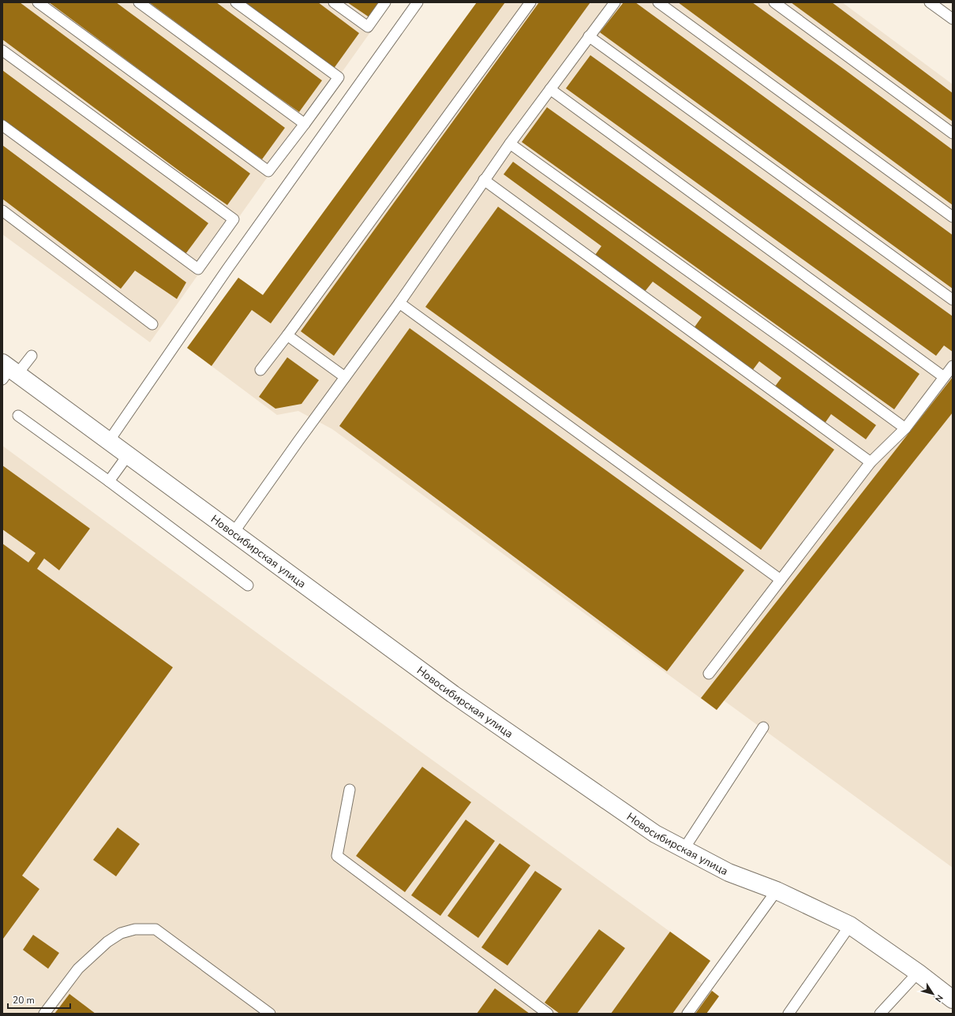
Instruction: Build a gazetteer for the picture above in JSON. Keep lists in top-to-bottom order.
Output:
{
  "streets": {
    "street": ["Новосибирская улица"]
  },
  "scale_bar": "20 m",
  "north": "bottom right"
}
